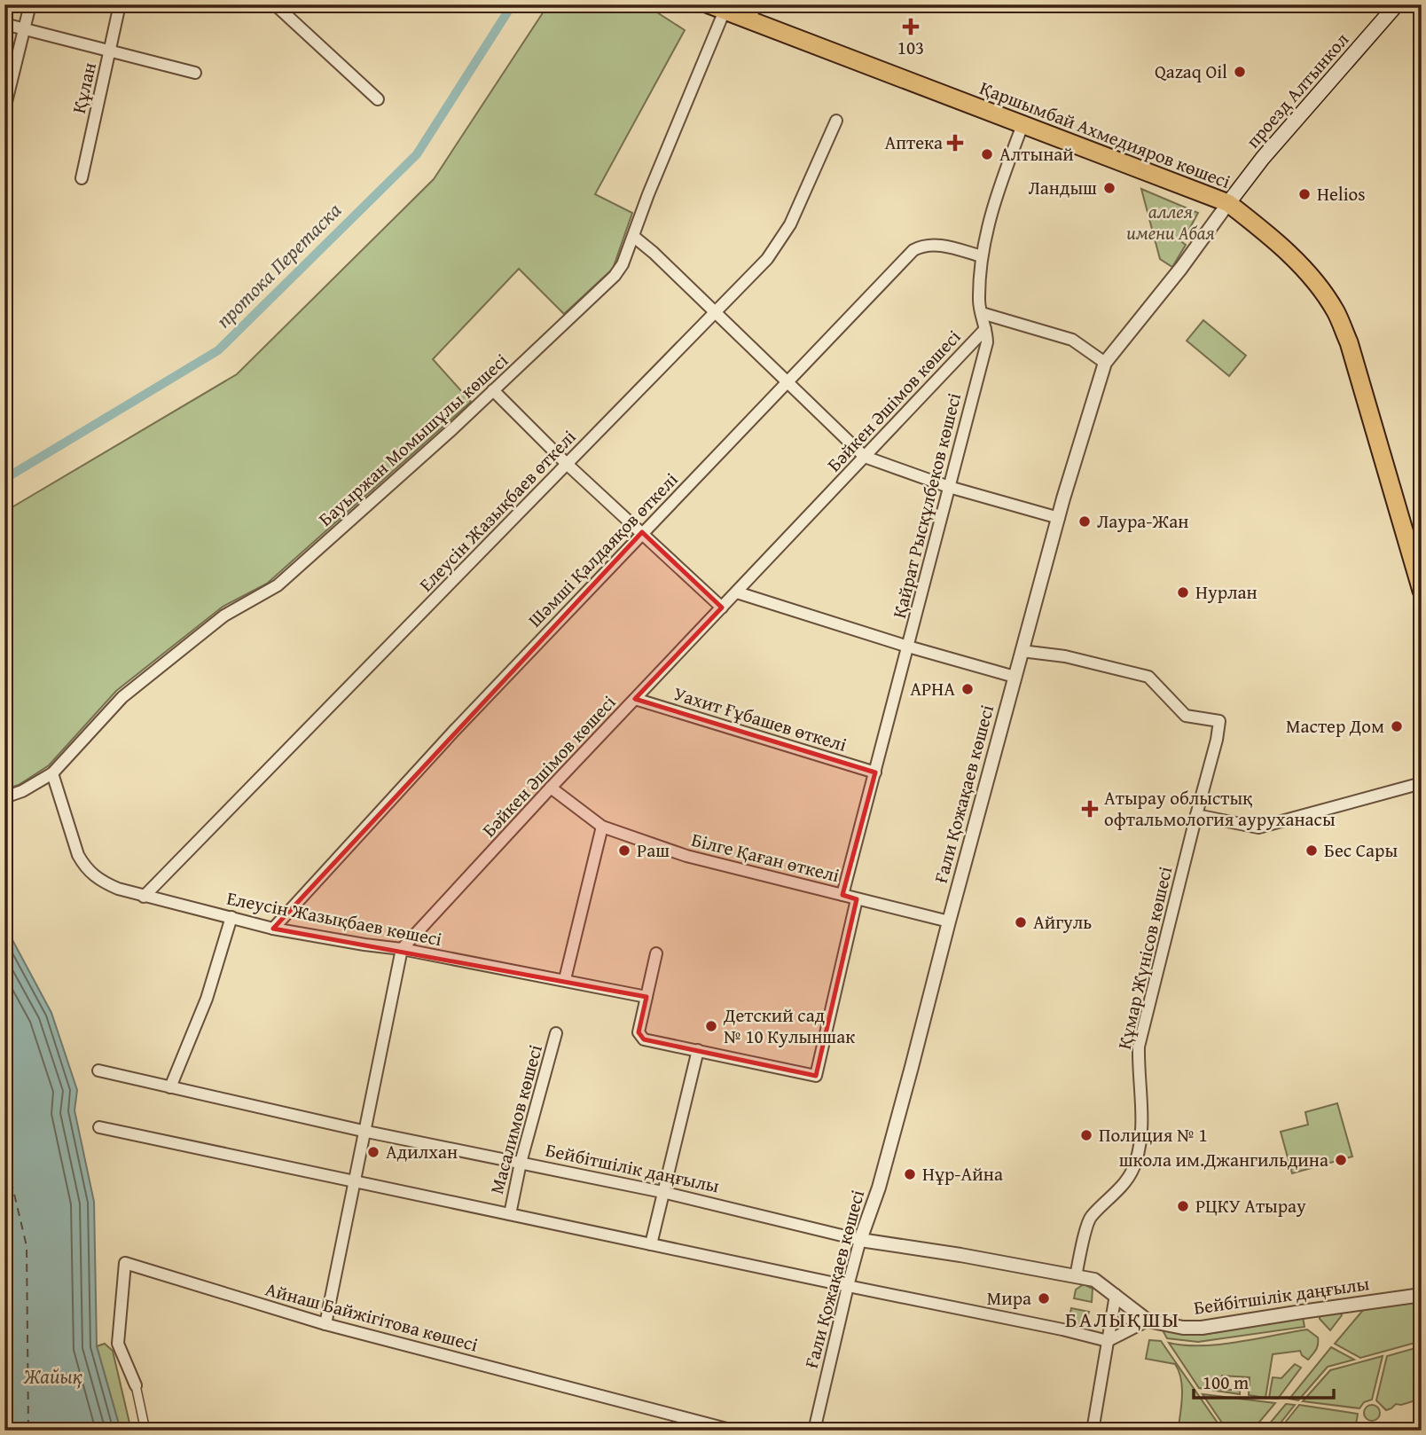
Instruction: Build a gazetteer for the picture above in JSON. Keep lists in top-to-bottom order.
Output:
{
  "streets": {
    "main road": ["проезд Алтынкол", "Қаршымбай Ахмедияров көшесі"],
    "street": [
      "Құлан",
      "Бәйкен Әшімов көшесі",
      "Бауыржан Момышұлы көшесі",
      "Қайрат Рысқұлбеков көшесі",
      "Елеусін Жазықбаев өткелі",
      "Шәмші Қалдаяқов өткелі",
      "Уахит Ғұбашев өткелі",
      "Ғали Қожақаев көшесі",
      "Білге Қаған өткелі",
      "Елеусін Жазықбаев көшесі",
      "Құмар Жүнісов көшесі",
      "Масалимов көшесі",
      "Бейбітшілік даңғылы",
      "Айнаш Байжігітова көшесі"
    ]
  },
  "crossings": [
    ["проезд Алтынкол", "Қаршымбай Ахмедияров көшесі"],
    ["проезд Алтынкол", "Ғали Қожақаев көшесі"],
    ["Қаршымбай Ахмедияров көшесі", "Бауыржан Момышұлы көшесі"],
    ["Қаршымбай Ахмедияров көшесі", "Қайрат Рысқұлбеков көшесі"],
    ["Қаршымбай Ахмедияров көшесі", "Ғали Қожақаев көшесі"],
    ["Бәйкен Әшімов көшесі", "Қайрат Рысқұлбеков көшесі"],
    ["Бәйкен Әшімов көшесі", "Уахит Ғұбашев өткелі"],
    ["Бәйкен Әшімов көшесі", "Білге Қаған өткелі"],
    ["Бәйкен Әшімов көшесі", "Елеусін Жазықбаев көшесі"],
    ["Бауыржан Момышұлы көшесі", "Елеусін Жазықбаев көшесі"],
    ["Қайрат Рысқұлбеков көшесі", "Шәмші Қалдаяқов өткелі"],
    ["Қайрат Рысқұлбеков көшесі", "Уахит Ғұбашев өткелі"],
    ["Қайрат Рысқұлбеков көшесі", "Білге Қаған өткелі"],
    ["Елеусін Жазықбаев өткелі", "Елеусін Жазықбаев көшесі"],
    ["Шәмші Қалдаяқов өткелі", "Елеусін Жазықбаев көшесі"],
    ["Ғали Қожақаев көшесі", "Білге Қаған өткелі"],
    ["Ғали Қожақаев көшесі", "Құмар Жүнісов көшесі"],
    ["Ғали Қожақаев көшесі", "Бейбітшілік даңғылы"],
    ["Құмар Жүнісов көшесі", "Бейбітшілік даңғылы"],
    ["Масалимов көшесі", "Бейбітшілік даңғылы"]
  ],
  "districts": ["БАЛЫҚШЫ"],
  "water": ["протока Перетаска", "Жайық"],
  "parks": ["аллея имени Абая"],
  "places": {
    "health": ["103", "Аптека", "Атырау облыстық офтальмология ауруханасы"],
    "other": [
      "Qazaq Oil",
      "Алтынай",
      "Ландыш",
      "Helios",
      "Лаура-Жан",
      "Нурлан",
      "АРНА",
      "Мастер Дом",
      "Раш",
      "Бес Сары",
      "Айгуль",
      "Детский сад № 10 Кулыншак",
      "Полиция № 1",
      "Адилхан",
      "школа им.Джангильдина",
      "Нұр-Айна",
      "РЦКУ Атырау",
      "Мира"
    ]
  },
  "scale_bar": "100 m"
}
